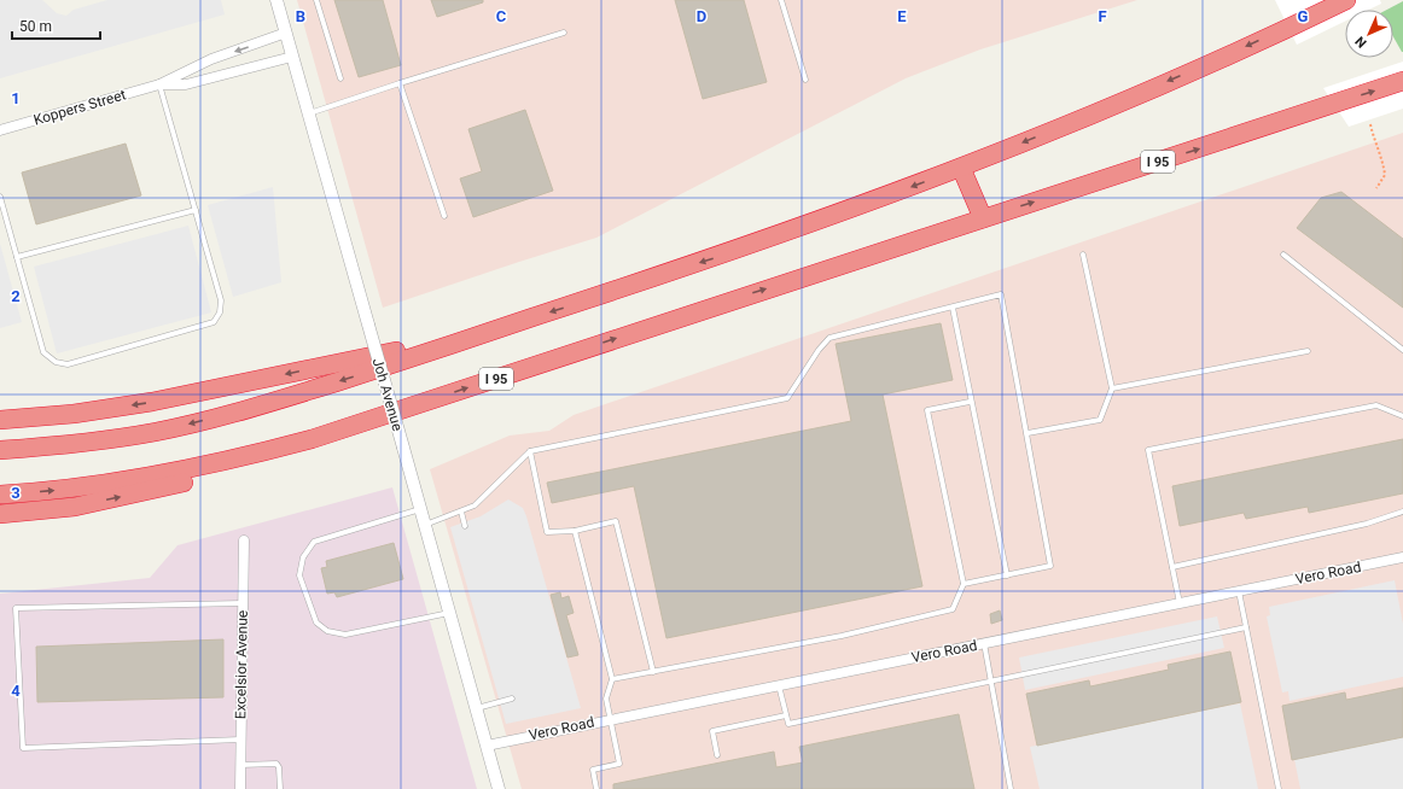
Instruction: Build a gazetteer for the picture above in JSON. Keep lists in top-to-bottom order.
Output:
{
  "streets": {
    "highway": ["I 95"],
    "street": [
      "Koppers Street",
      "Joh Avenue",
      "Vero Road",
      "Excelsior Avenue"
    ]
  },
  "crossings": [
    ["Koppers Street", "Joh Avenue"],
    ["Joh Avenue", "Vero Road"]
  ],
  "scale_bar": "50 m",
  "north": "bottom left",
  "grid": {
    "columns": [
      "B",
      "C",
      "D",
      "E",
      "F",
      "G"
    ],
    "rows": [
      "1",
      "2",
      "3",
      "4"
    ]
  }
}
